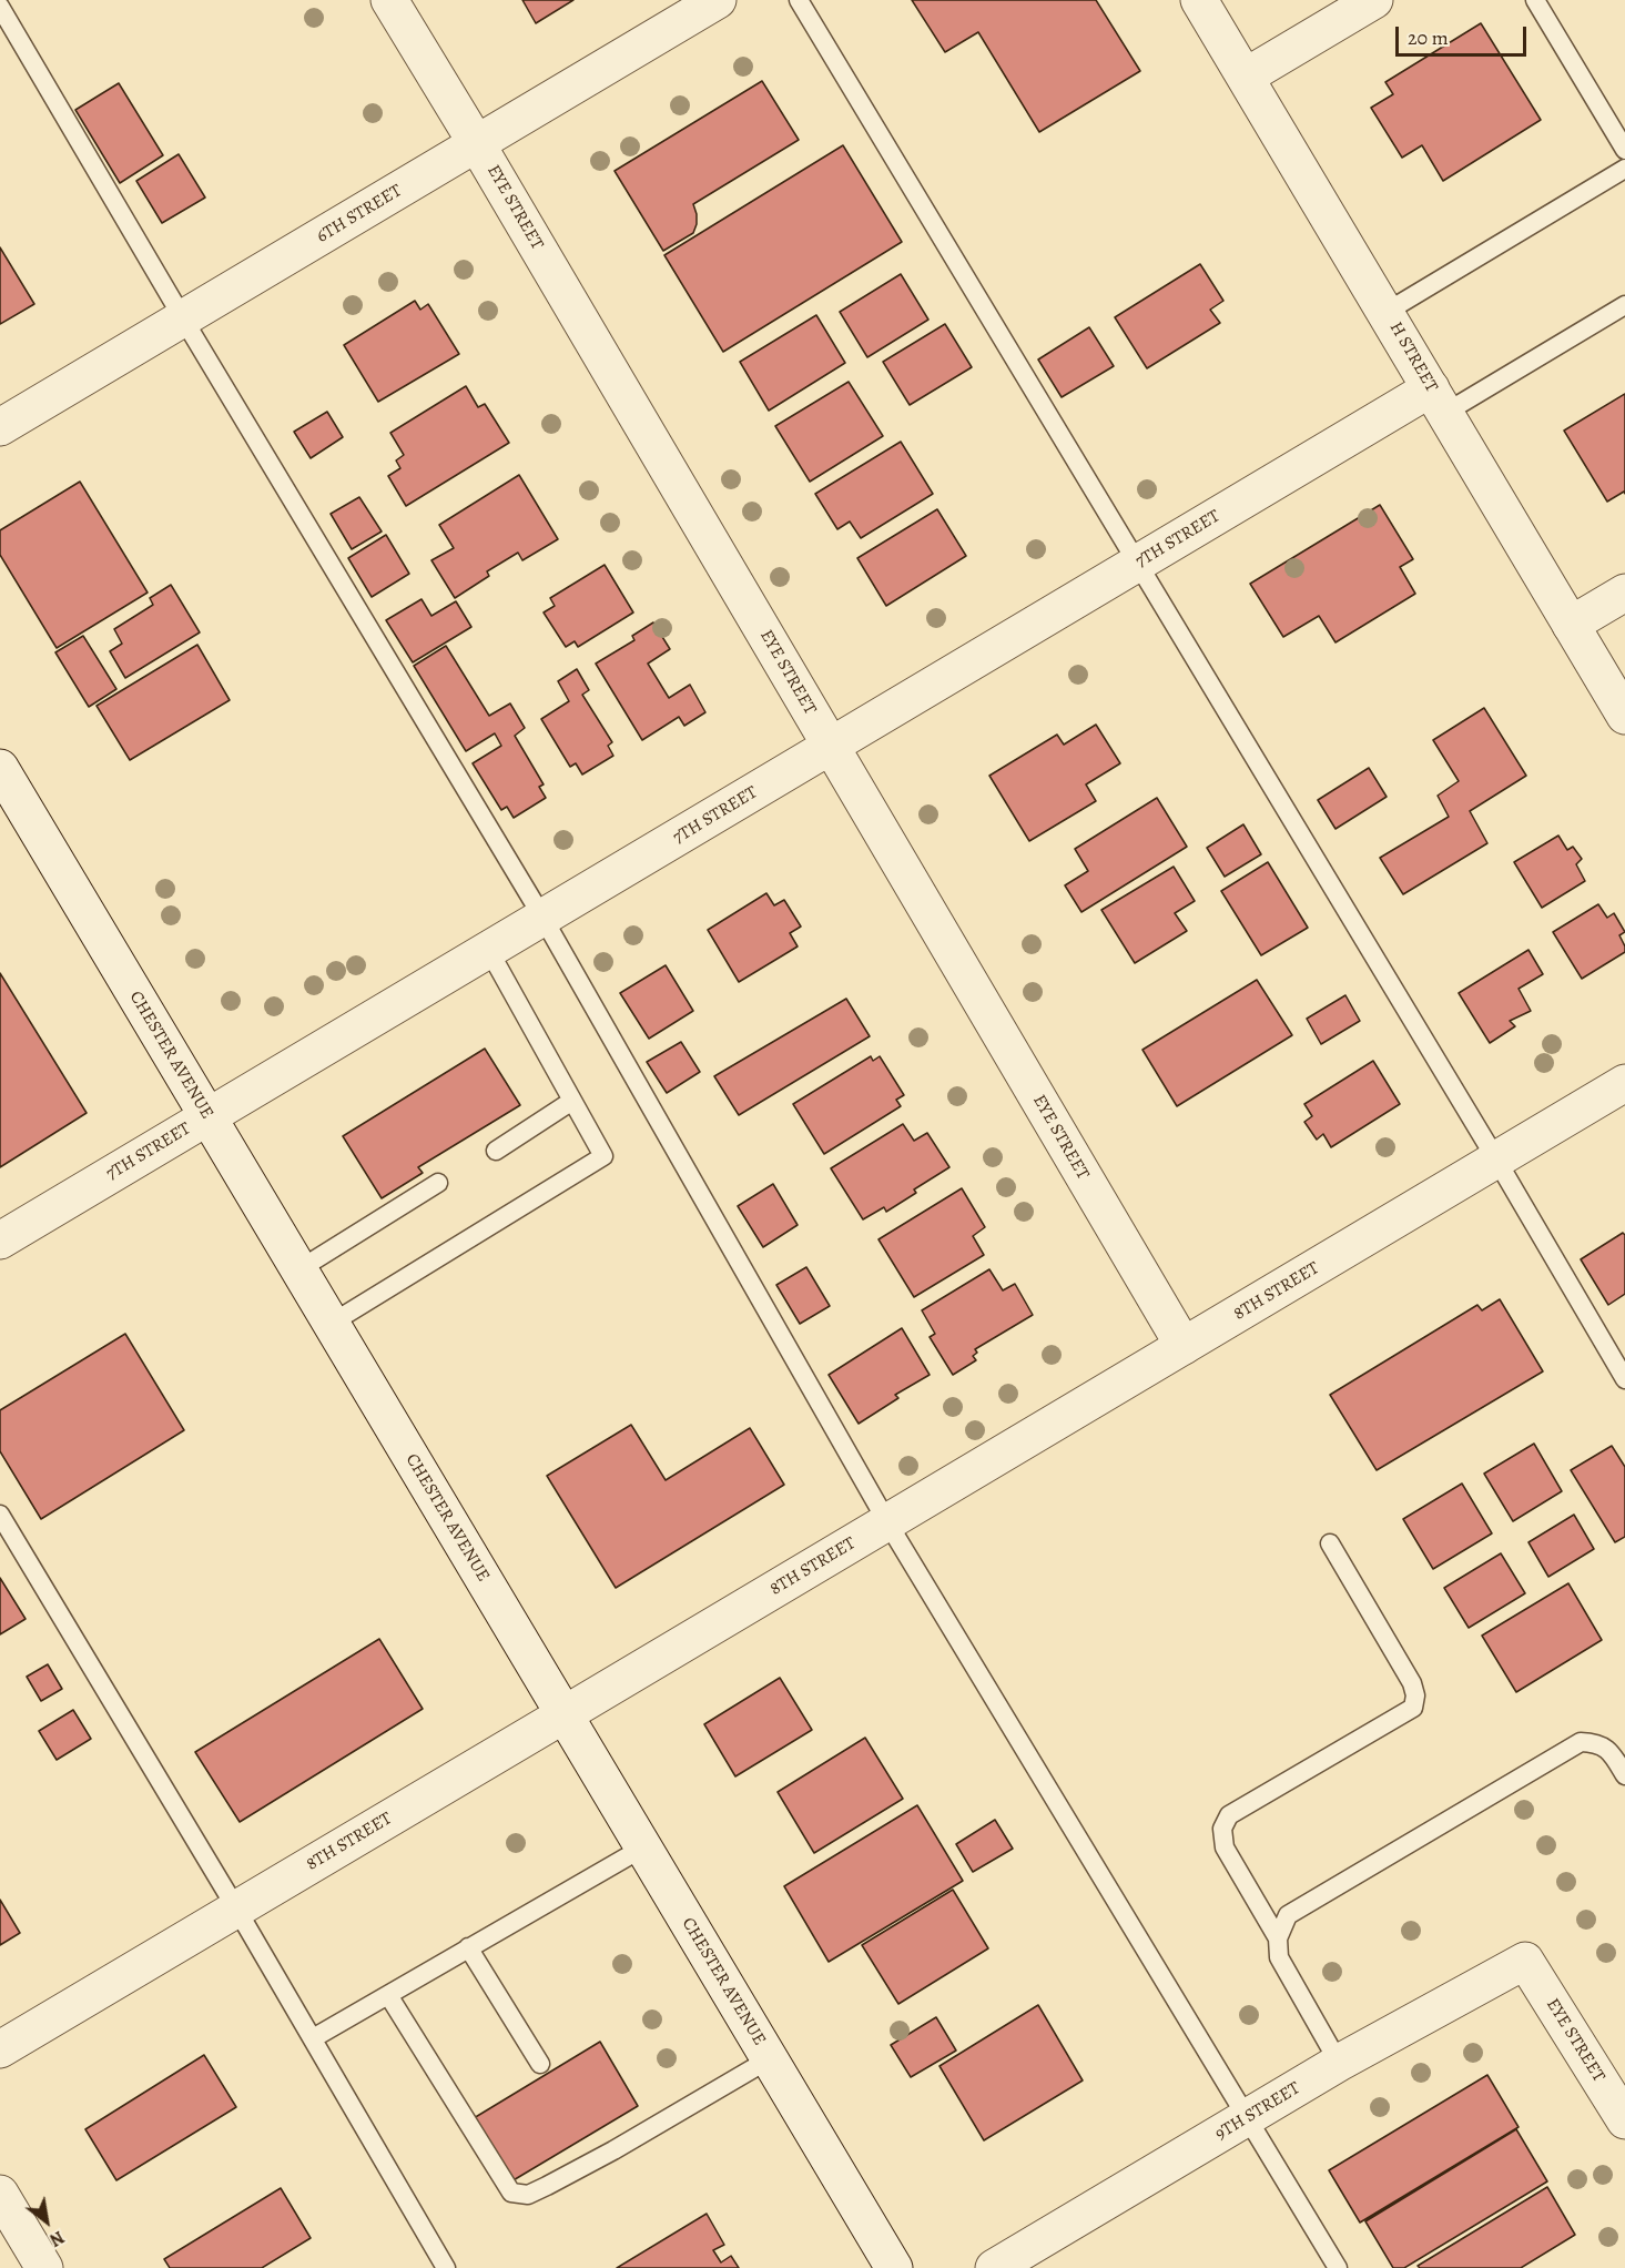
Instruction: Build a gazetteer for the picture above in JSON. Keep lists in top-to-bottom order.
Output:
{
  "streets": {
    "street": [
      "EYE STREET",
      "6TH STREET",
      "H STREET",
      "7TH STREET",
      "CHESTER AVENUE",
      "8TH STREET",
      "9TH STREET"
    ]
  },
  "crossings": [
    ["EYE STREET", "6TH STREET"],
    ["EYE STREET", "7TH STREET"],
    ["EYE STREET", "8TH STREET"],
    ["EYE STREET", "9TH STREET"],
    ["H STREET", "7TH STREET"],
    ["7TH STREET", "CHESTER AVENUE"],
    ["CHESTER AVENUE", "8TH STREET"]
  ],
  "scale_bar": "20 m",
  "north": "bottom right"
}
